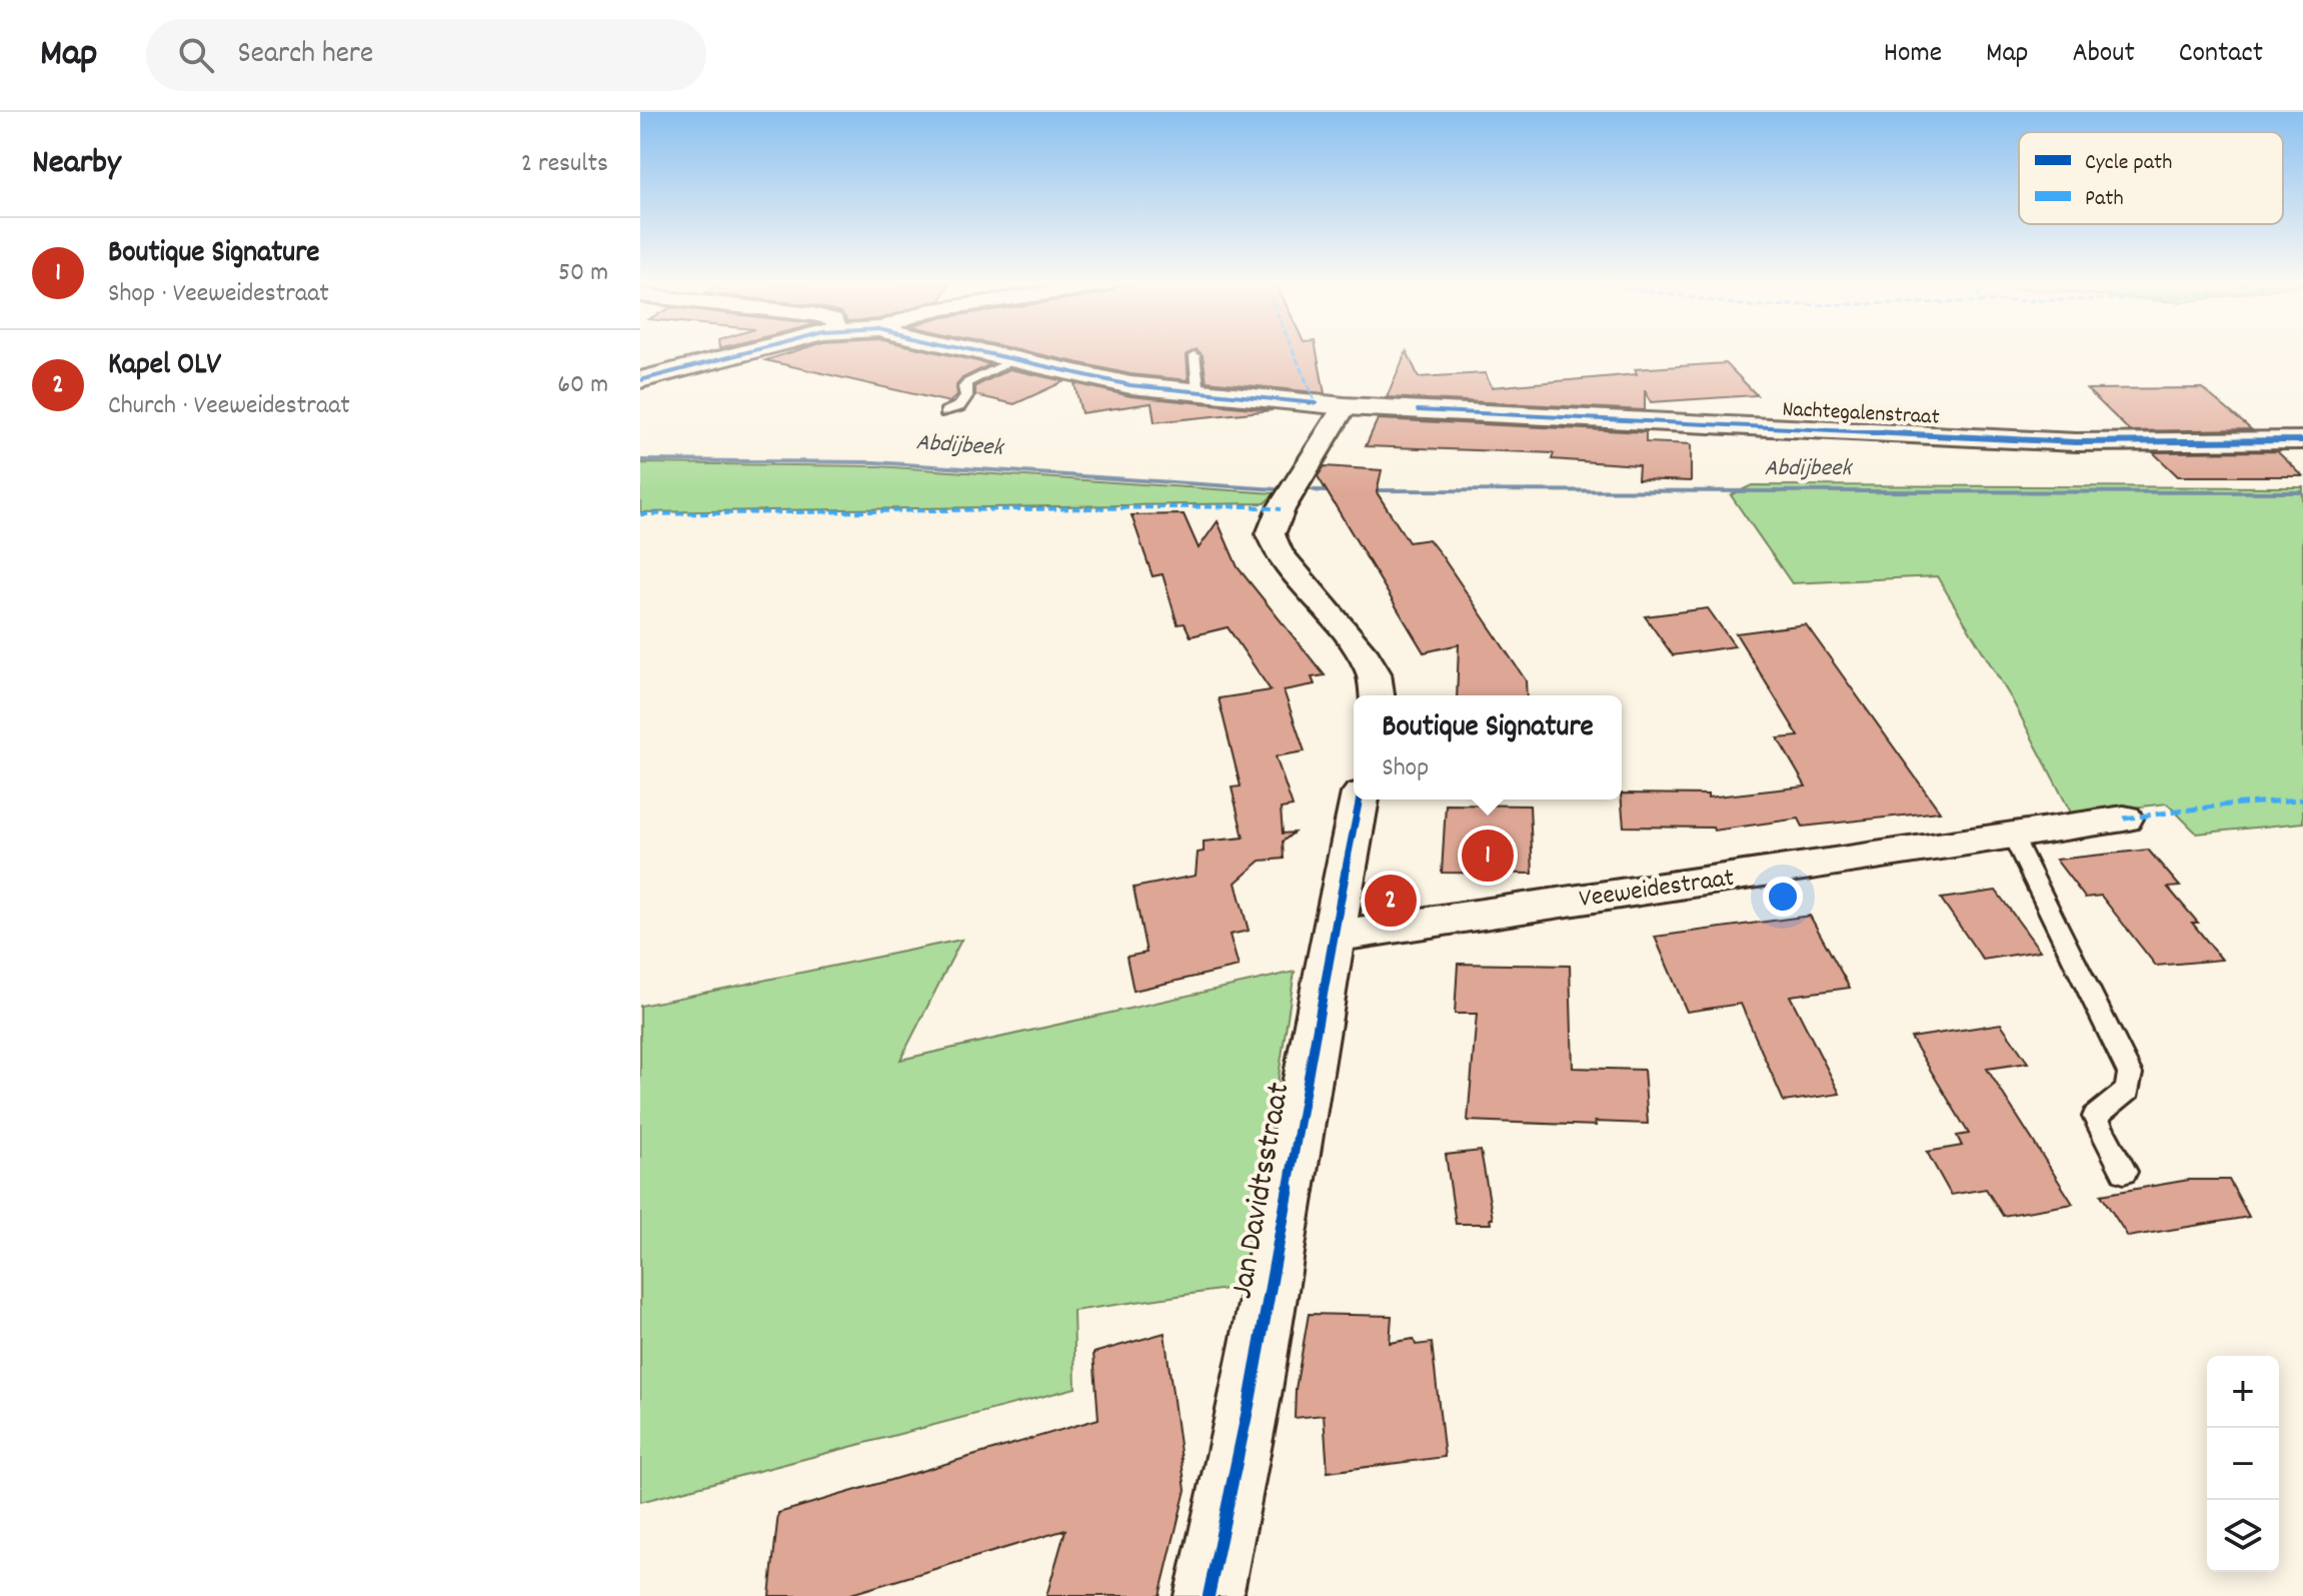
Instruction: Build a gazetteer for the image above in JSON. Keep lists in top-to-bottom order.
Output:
{
  "streets": {
    "street": ["Nachtegalenstraat", "Veeweidestraat", "Jan Davidtsstraat"]
  },
  "crossings": [
    ["Veeweidestraat", "Jan Davidtsstraat"]
  ],
  "water": ["Abdijbeek"],
  "legend": ["Cycle path", "Path"],
  "page": {
    "header": "Map",
    "search": "Search here",
    "nav": [
      "Home",
      "Map",
      "About",
      "Contact"
    ],
    "heading": ["Nearby", "2 results"],
    "list": [
      {
        "mark": "1",
        "name": "Boutique Signature",
        "note": "Shop · Veeweidestraat",
        "value": "50 m"
      },
      {
        "mark": "2",
        "name": "Kapel OLV",
        "note": "Church · Veeweidestraat",
        "value": "60 m"
      }
    ],
    "popup": ["Boutique Signature", "Shop"],
    "pins": ["1", "2"],
    "map_buttons": ["+", "−"]
  }
}
